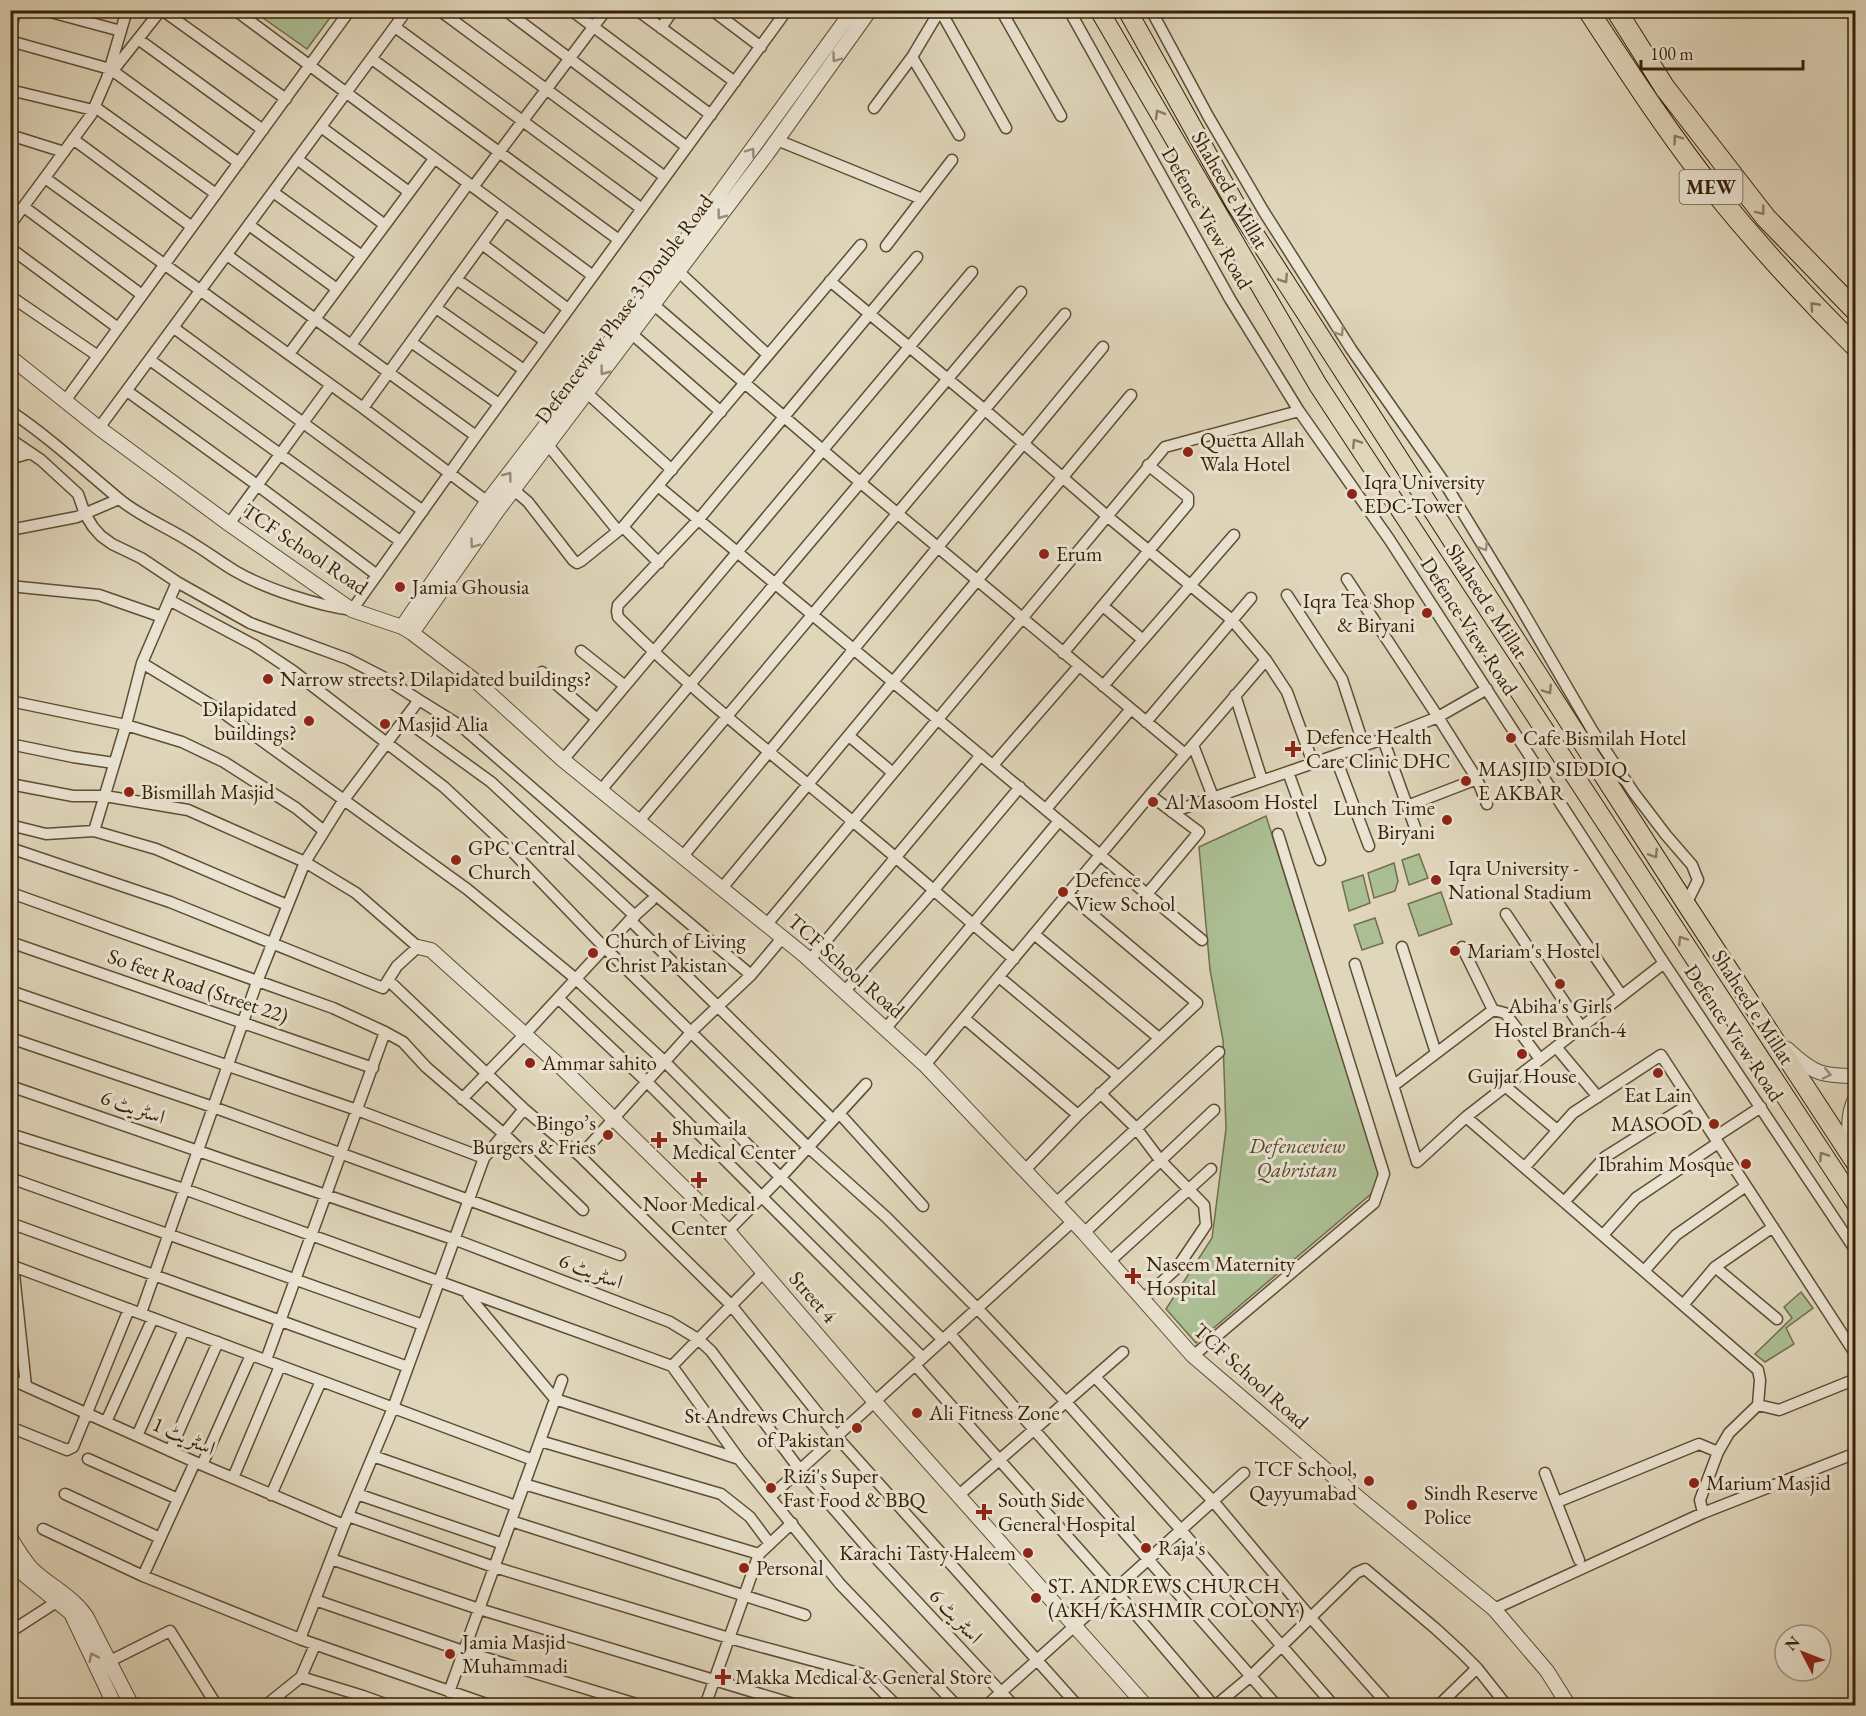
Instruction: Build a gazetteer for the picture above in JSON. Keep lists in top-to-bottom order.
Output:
{
  "streets": {
    "highway": ["MEW"],
    "main road": ["Shaheed e Millat"],
    "street": [
      "Defence View Road",
      "Defenceview Phase 3 Double Road",
      "TCF School Road",
      "So feet Road (Street 22)",
      "اسٹریٹ 6",
      "Street 4",
      "اسٹریٹ 1"
    ]
  },
  "crossings": [
    ["Defenceview Phase 3 Double Road", "TCF School Road"]
  ],
  "parks": ["Defenceview Qabristan"],
  "places": {
    "other": [
      "Quetta Allah Wala Hotel",
      "Iqra University EDC-Tower",
      "Erum",
      "Jamia Ghousia",
      "Iqra Tea Shop & Biryani",
      "Narrow streets? Dilapidated buildings?",
      "Dilapidated buildings?",
      "Masjid Alia",
      "Cafe Bismilah Hotel",
      "MASJID SIDDIQ E AKBAR",
      "Bismillah Masjid",
      "Al Masoom Hostel",
      "Lunch Time Biryani",
      "GPC Central Church",
      "Iqra University - National Stadium",
      "Defence View School",
      "Mariam's Hostel",
      "Church of Living Christ Pakistan",
      "Abiha's Girls Hostel Branch-4",
      "Gujjar House",
      "Ammar sahito",
      "Eat Lain",
      "MASOOD",
      "Bingo’s Burgers & Fries",
      "Ibrahim Mosque",
      "Ali Fitness Zone",
      "St Andrews Church of Pakistan",
      "TCF School, Qayyumabad",
      "Marium Masjid",
      "Rizi's Super Fast Food & BBQ",
      "Sindh Reserve Police",
      "Raja's",
      "Karachi Tasty Haleem",
      "Personal",
      "ST. ANDREWS CHURCH (AKH/KASHMIR COLONY)",
      "Jamia Masjid Muhammadi"
    ],
    "health": [
      "Defence Health Care Clinic DHC",
      "Shumaila Medical Center",
      "Noor Medical Center",
      "Naseem Maternity Hospital",
      "South Side General Hospital",
      "Makka Medical & General Store"
    ]
  },
  "scale_bar": "100 m",
  "north": "top left"
}
